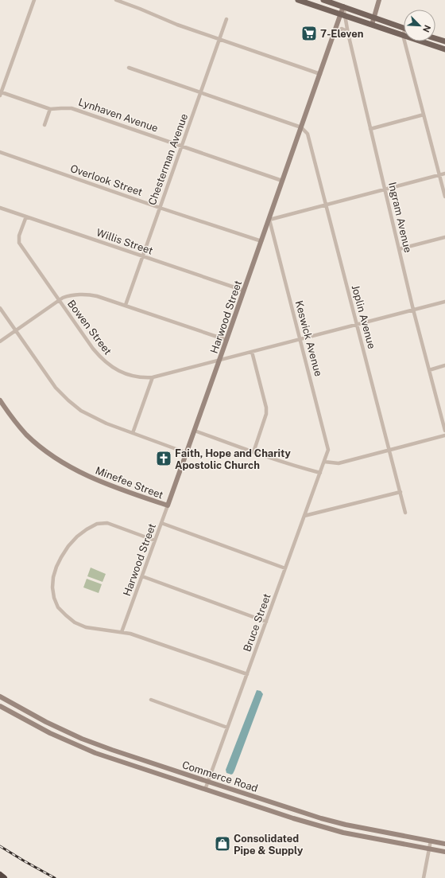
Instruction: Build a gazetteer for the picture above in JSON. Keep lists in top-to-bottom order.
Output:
{
  "streets": {
    "main road": ["Harwood Street", "Minefee Street", "Commerce Road"],
    "street": [
      "Lynhaven Avenue",
      "Chesterman Avenue",
      "Overlook Street",
      "Ingram Avenue",
      "Willis Street",
      "Joplin Avenue",
      "Bowen Street",
      "Keswick Avenue",
      "Bruce Street"
    ]
  },
  "crossings": [
    ["Lynhaven Avenue", "Chesterman Avenue"],
    ["Lynhaven Avenue", "Harwood Street"],
    ["Chesterman Avenue", "Overlook Street"],
    ["Chesterman Avenue", "Willis Street"],
    ["Overlook Street", "Harwood Street"],
    ["Ingram Avenue", "Harwood Street"],
    ["Ingram Avenue", "Bowen Street"],
    ["Willis Street", "Harwood Street"],
    ["Willis Street", "Bowen Street"],
    ["Harwood Street", "Joplin Avenue"],
    ["Harwood Street", "Bowen Street"],
    ["Harwood Street", "Keswick Avenue"],
    ["Harwood Street", "Minefee Street"],
    ["Joplin Avenue", "Bowen Street"],
    ["Bowen Street", "Keswick Avenue"],
    ["Keswick Avenue", "Bruce Street"],
    ["Bruce Street", "Commerce Road"]
  ],
  "places": {
    "supermarket": ["7-Eleven"],
    "church": ["Faith, Hope and Charity Apostolic Church"],
    "shop": ["Consolidated Pipe & Supply"]
  },
  "north": "bottom right"
}
